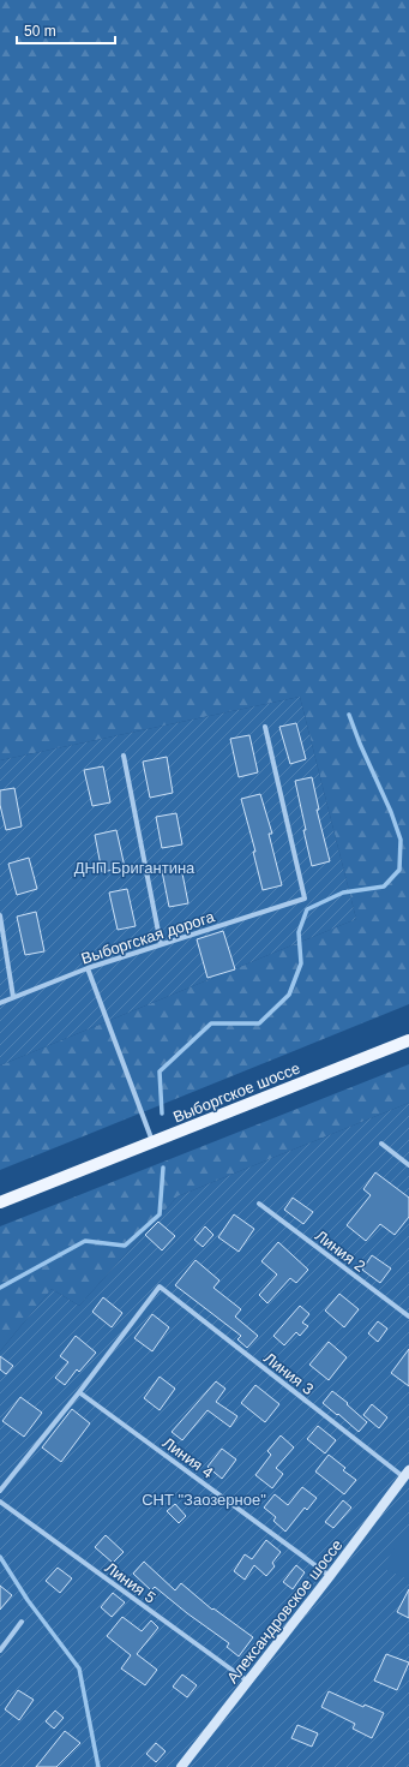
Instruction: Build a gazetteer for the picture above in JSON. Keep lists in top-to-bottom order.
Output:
{
  "streets": {
    "main road": ["Выборгское шоссе"],
    "street": [
      "Выборгская дорога",
      "Линия 2",
      "Линия 3",
      "Линия 4",
      "Линия 5",
      "Александровское шоссе"
    ]
  },
  "crossings": [
    ["Линия 3", "Линия 4"],
    ["Линия 3", "Александровское шоссе"],
    ["Линия 4", "Александровское шоссе"],
    ["Линия 5", "Александровское шоссе"]
  ],
  "parks": ["ДНП Бригантина", "СНТ \"Заозерное\""],
  "scale_bar": "50 m"
}
